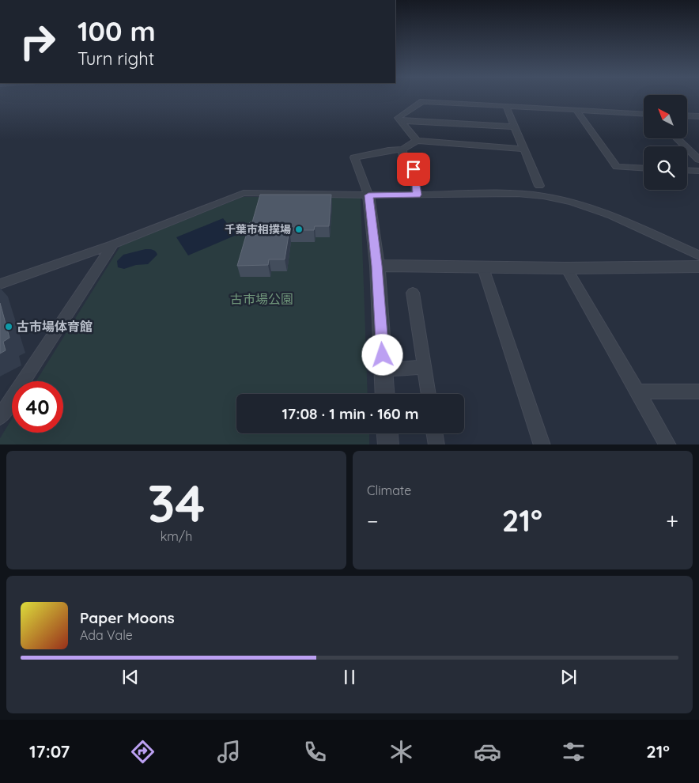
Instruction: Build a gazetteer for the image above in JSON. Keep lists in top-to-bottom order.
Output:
{
  "parks": ["古市場公園"],
  "places": ["千葉市相撲場", "古市場体育館"],
  "north": "top left",
  "page": {
    "turn": ["100 m", "Turn right"],
    "limit": "40",
    "trip": "17:08 · 1 min · 160 m",
    "tile": [
      ["34", "km/h"],
      "Climate"
    ],
    "heat": ["−", "21°", "+"],
    "song": ["Paper Moons", "Ada Vale"],
    "tabs": ["17:07", "21°"]
  }
}
